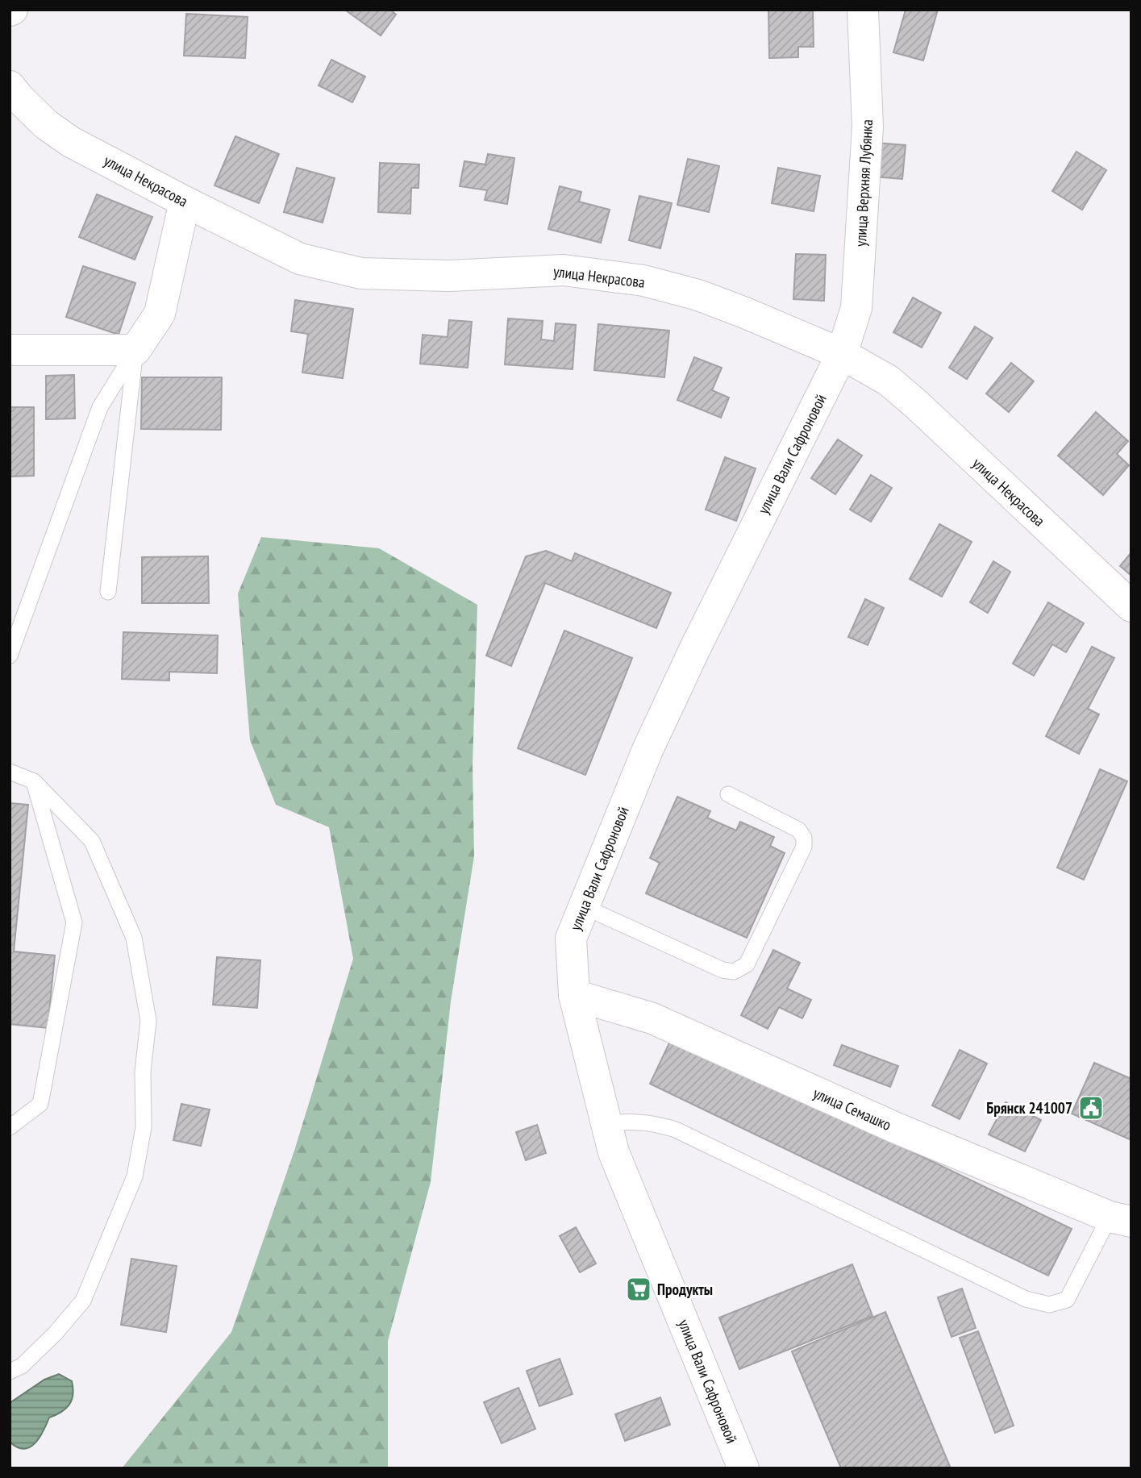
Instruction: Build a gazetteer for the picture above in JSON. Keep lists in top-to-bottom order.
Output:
{
  "streets": {
    "street": [
      "улица Некрасова",
      "улица Верхняя Лубянка",
      "улица Вали Сафроновой",
      "улица Семашко"
    ]
  },
  "crossings": [
    ["улица Некрасова", "улица Верхняя Лубянка"],
    ["улица Некрасова", "улица Вали Сафроновой"],
    ["улица Верхняя Лубянка", "улица Вали Сафроновой"],
    ["улица Вали Сафроновой", "улица Семашко"]
  ],
  "places": {
    "public building": ["Брянск 241007"],
    "supermarket": ["Продукты"]
  }
}
